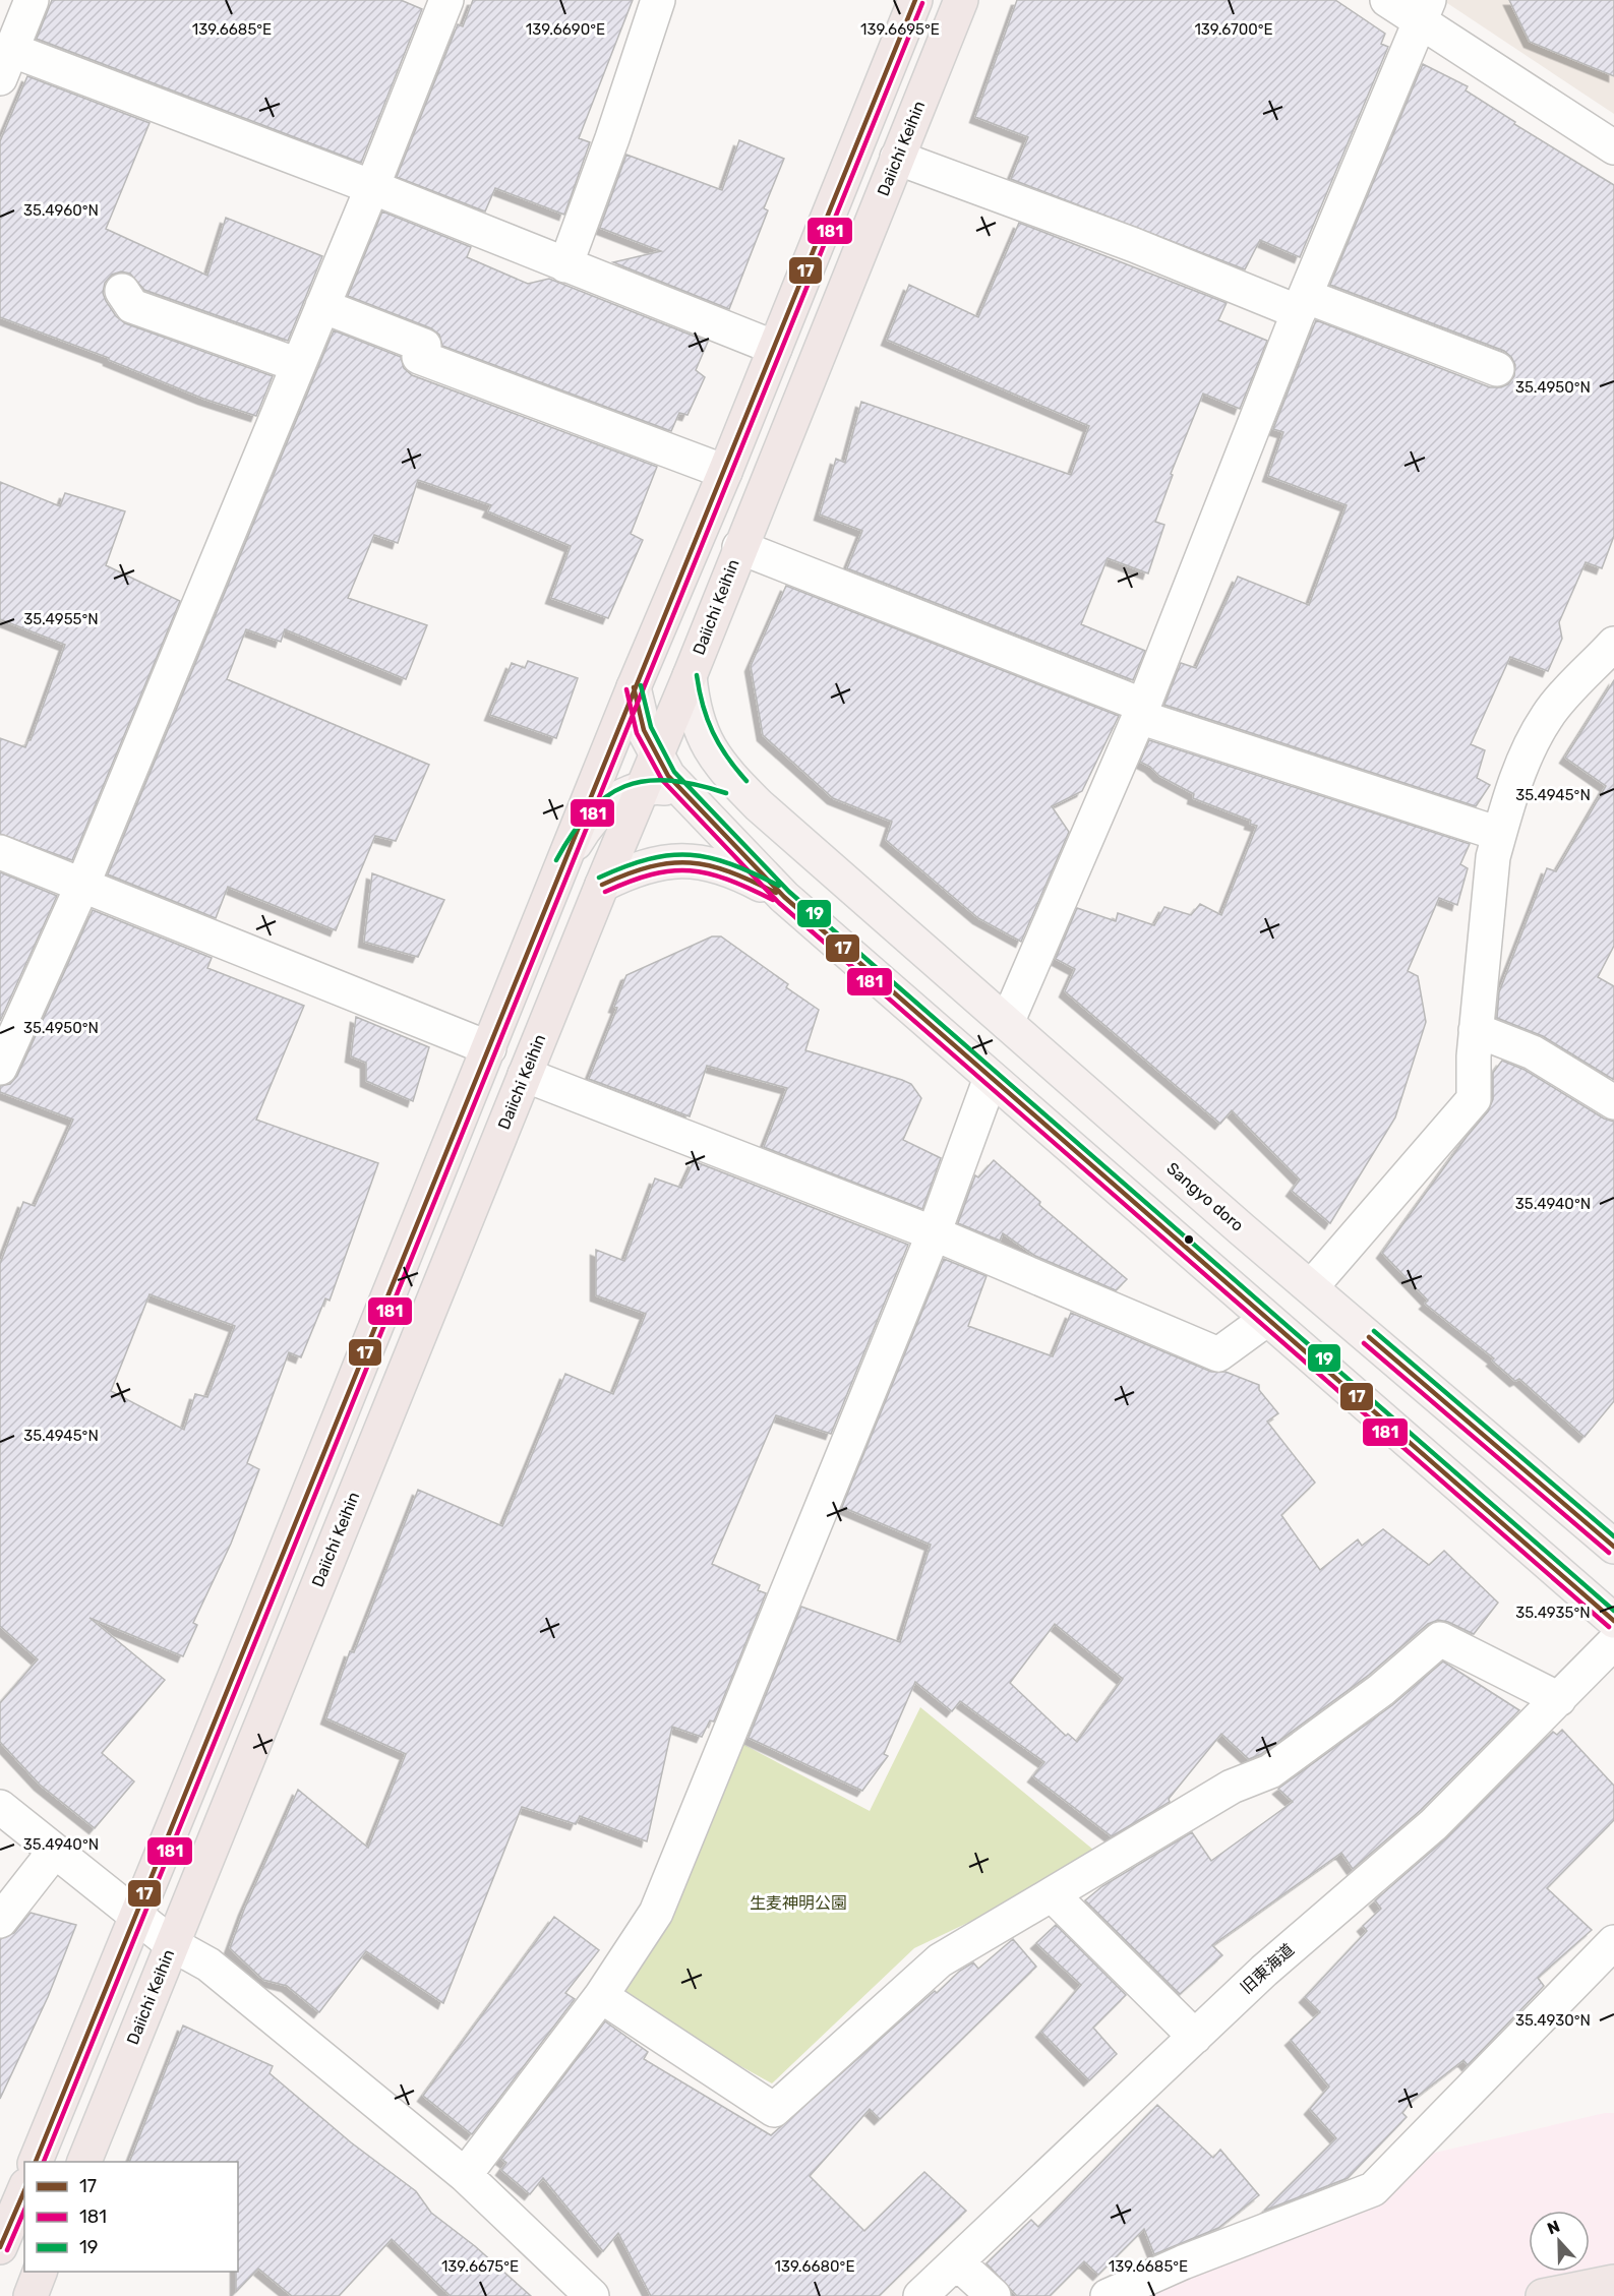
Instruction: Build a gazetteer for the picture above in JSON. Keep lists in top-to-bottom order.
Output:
{
  "streets": {
    "highway": ["Daiichi Keihin"],
    "main road": ["Sangyo doro"],
    "street": ["旧東海道"]
  },
  "crossings": [
    ["Daiichi Keihin", "Sangyo doro"]
  ],
  "parks": ["生麦神明公園"],
  "lines": ["transit line 17", "transit line 181", "transit line 19"],
  "legend": ["17", "181", "19"],
  "north": "top",
  "coordinates": [
    "139.6685°E",
    "139.6700°E",
    "139.6690°E",
    "139.6695°E",
    "35.4960°N",
    "35.4950°N",
    "35.4955°N",
    "35.4945°N",
    "35.4940°N",
    "35.4935°N",
    "35.4930°N",
    "139.6675°E",
    "139.6680°E"
  ]
}
